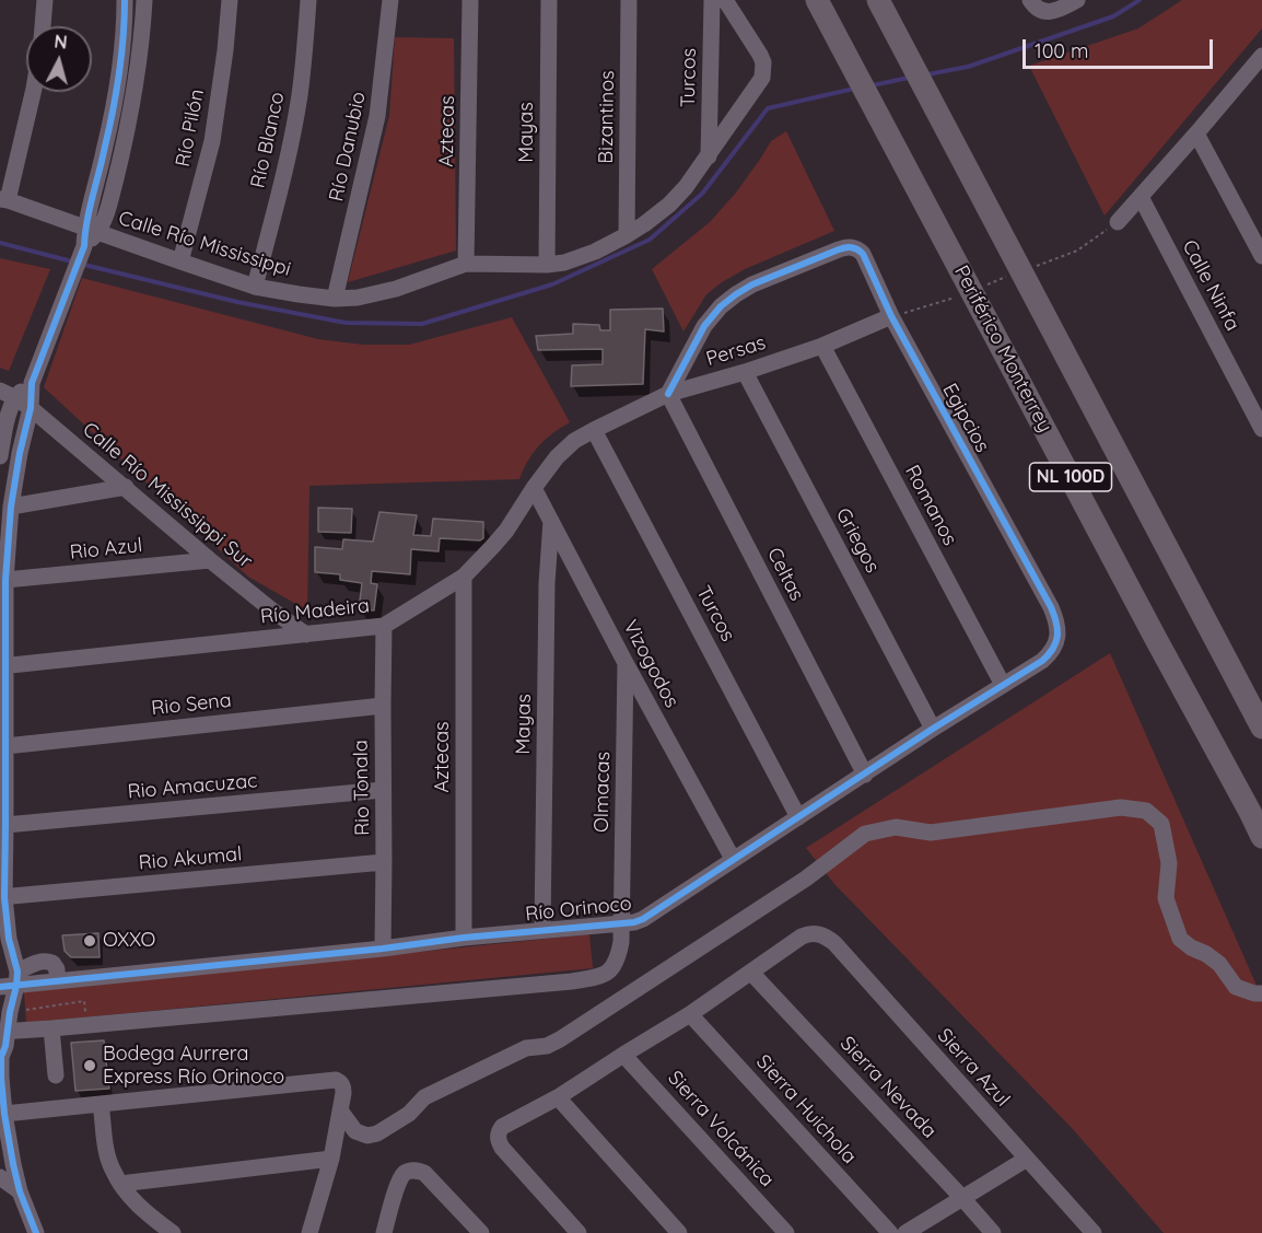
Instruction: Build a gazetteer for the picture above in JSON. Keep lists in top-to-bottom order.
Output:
{
  "streets": {
    "highway": ["Periférico Monterrey", "NL 100D"],
    "street": [
      "Turcos",
      "Bizantinos",
      "Río Pilón",
      "Aztecas",
      "Mayas",
      "Río Blanco",
      "Río Danubio",
      "Calle Río Mississippi",
      "Calle Ninfa",
      "Persas",
      "Egipcios",
      "Calle Río Mississippi Sur",
      "Romanos",
      "Griegos",
      "Rio Azul",
      "Celtas",
      "Río Madeira",
      "Vizogodos",
      "Rio Sena",
      "Rio Amacuzac",
      "Rio Tonala",
      "Olmacas",
      "Rio Akumal",
      "Río Orinoco",
      "Sierra Azul",
      "Sierra Nevada",
      "Sierra Huichola",
      "Sierra Volcánica"
    ]
  },
  "crossings": [
    ["Turcos", "Calle Río Mississippi"],
    ["Turcos", "Persas"],
    ["Turcos", "Río Madeira"],
    ["Turcos", "Río Orinoco"],
    ["Bizantinos", "Calle Río Mississippi"],
    ["Río Pilón", "Calle Río Mississippi"],
    ["Aztecas", "Calle Río Mississippi"],
    ["Aztecas", "Río Madeira"],
    ["Aztecas", "Río Orinoco"],
    ["Mayas", "Calle Río Mississippi"],
    ["Mayas", "Vizogodos"],
    ["Mayas", "Río Orinoco"],
    ["Río Blanco", "Calle Río Mississippi"],
    ["Río Danubio", "Calle Río Mississippi"],
    ["Persas", "Egipcios"],
    ["Persas", "Romanos"],
    ["Persas", "Griegos"],
    ["Persas", "Celtas"],
    ["Persas", "Río Madeira"],
    ["Egipcios", "Celtas"],
    ["Egipcios", "Río Orinoco"],
    ["Calle Río Mississippi Sur", "Rio Azul"],
    ["Calle Río Mississippi Sur", "Río Madeira"],
    ["Romanos", "Río Orinoco"],
    ["Griegos", "Río Orinoco"],
    ["Celtas", "Río Orinoco"],
    ["Río Madeira", "Vizogodos"],
    ["Río Madeira", "Rio Tonala"],
    ["Vizogodos", "Olmacas"],
    ["Vizogodos", "Río Orinoco"],
    ["Rio Sena", "Rio Tonala"],
    ["Rio Amacuzac", "Rio Tonala"],
    ["Rio Tonala", "Rio Akumal"],
    ["Rio Tonala", "Río Orinoco"],
    ["Olmacas", "Río Orinoco"],
    ["Sierra Azul", "Sierra Nevada"]
  ],
  "places": ["OXXO", "Bodega Aurrera Express Río Orinoco"],
  "scale_bar": "100 m",
  "north": "top"
}
